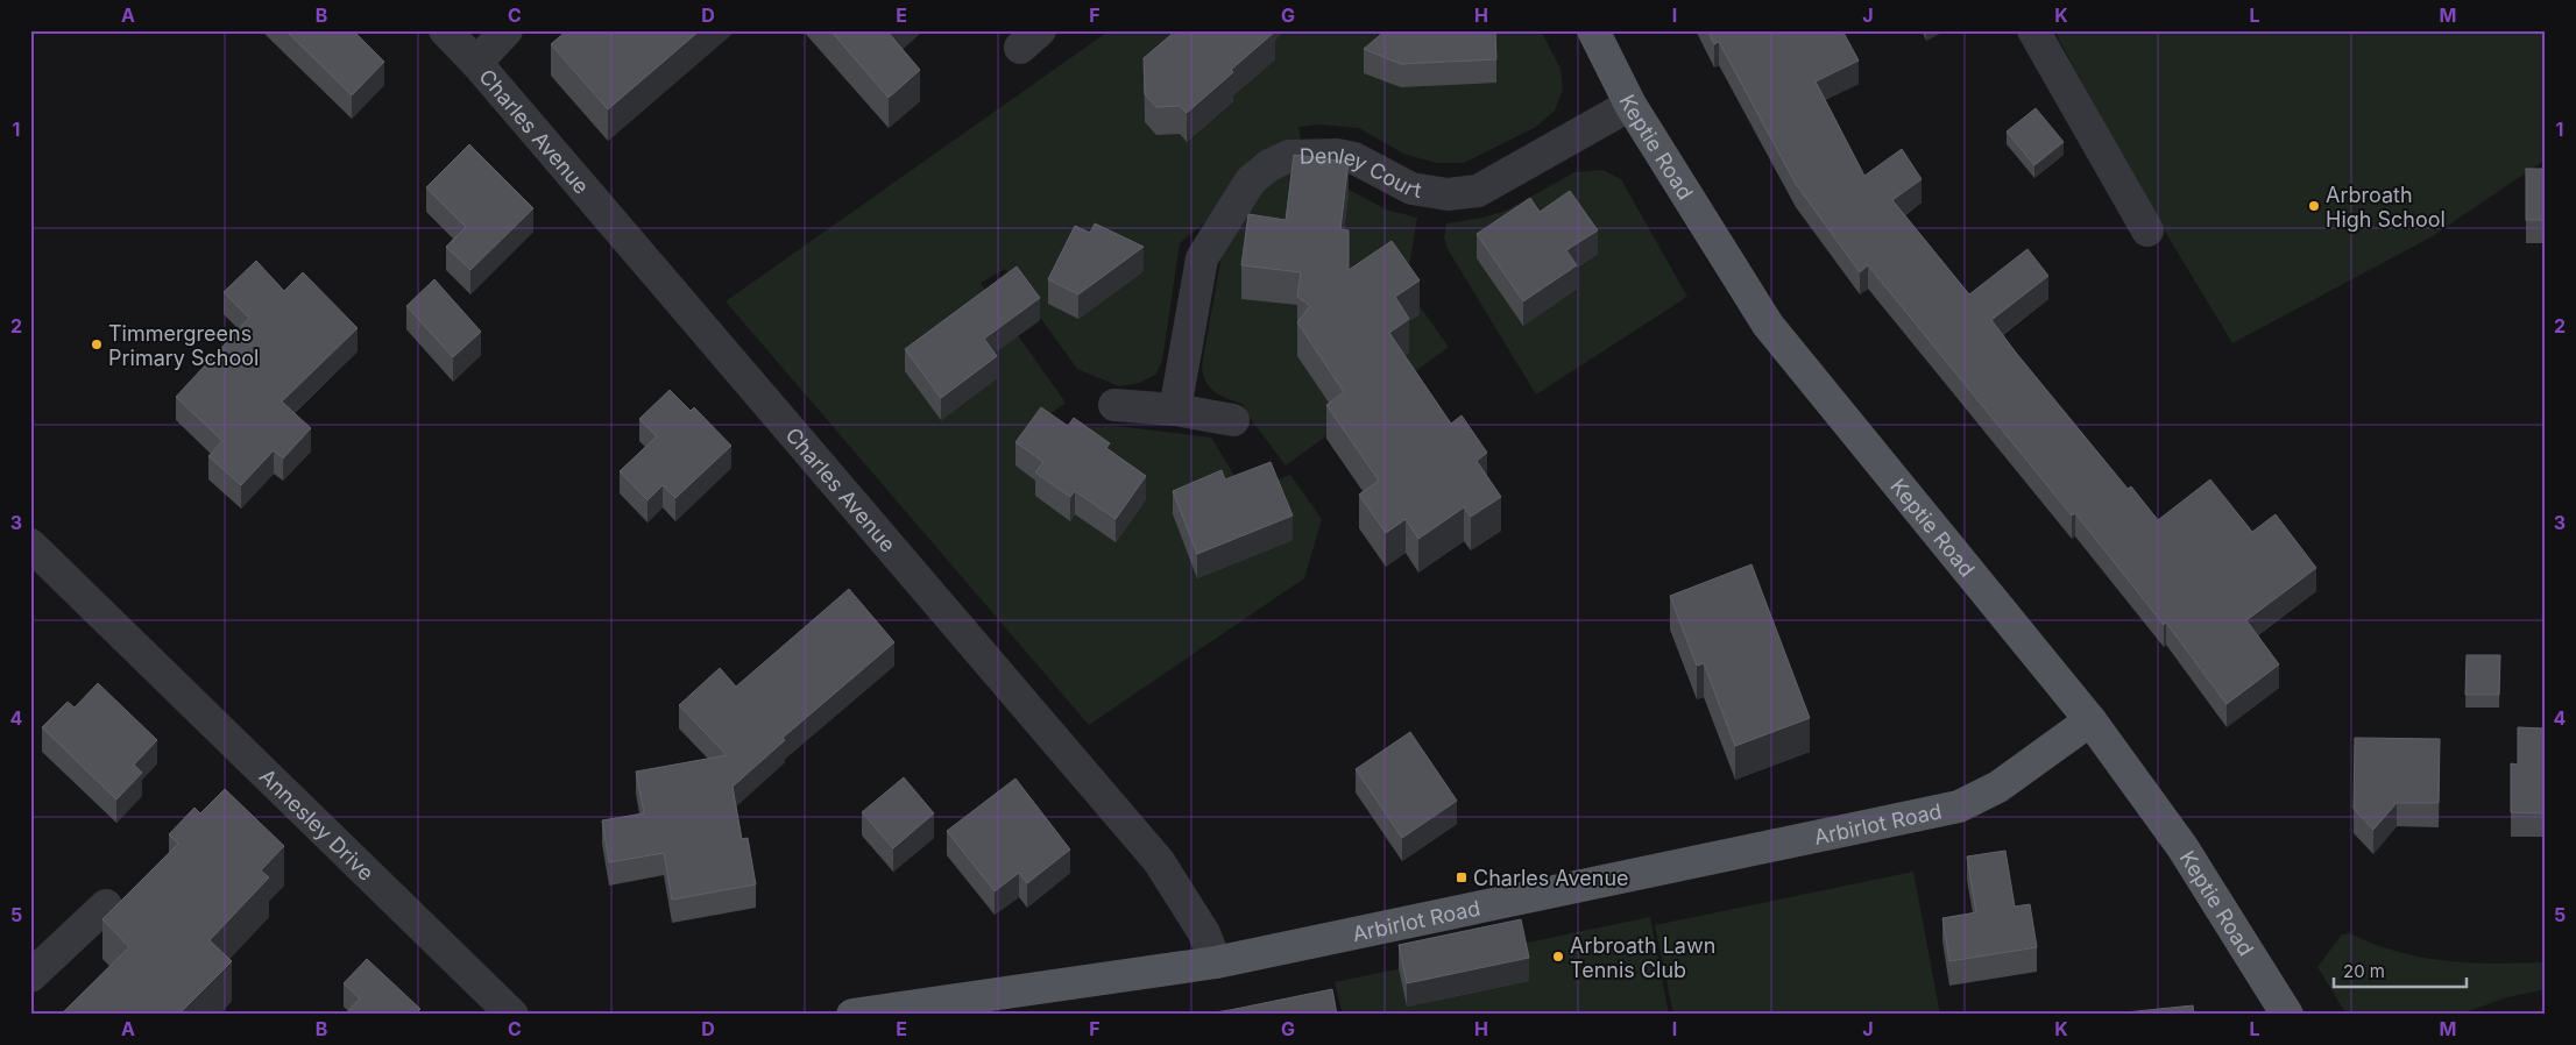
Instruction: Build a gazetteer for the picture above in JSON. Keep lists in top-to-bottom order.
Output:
{
  "streets": {
    "main road": ["Keptie Road", "Arbirlot Road"],
    "street": ["Charles Avenue", "Denley Court", "Annesley Drive"]
  },
  "crossings": [
    ["Charles Avenue", "Arbirlot Road"],
    ["Keptie Road", "Denley Court"],
    ["Keptie Road", "Arbirlot Road"]
  ],
  "places": {
    "other": ["Arbroath High School", "Timmergreens Primary School", "Arbroath Lawn Tennis Club"],
    "transit": ["Charles Avenue"]
  },
  "scale_bar": "20 m",
  "grid": {
    "columns": [
      "A",
      "B",
      "C",
      "D",
      "E",
      "F",
      "G",
      "H",
      "I",
      "J",
      "K",
      "L",
      "M"
    ],
    "rows": [
      "1",
      "2",
      "3",
      "4",
      "5"
    ]
  }
}
